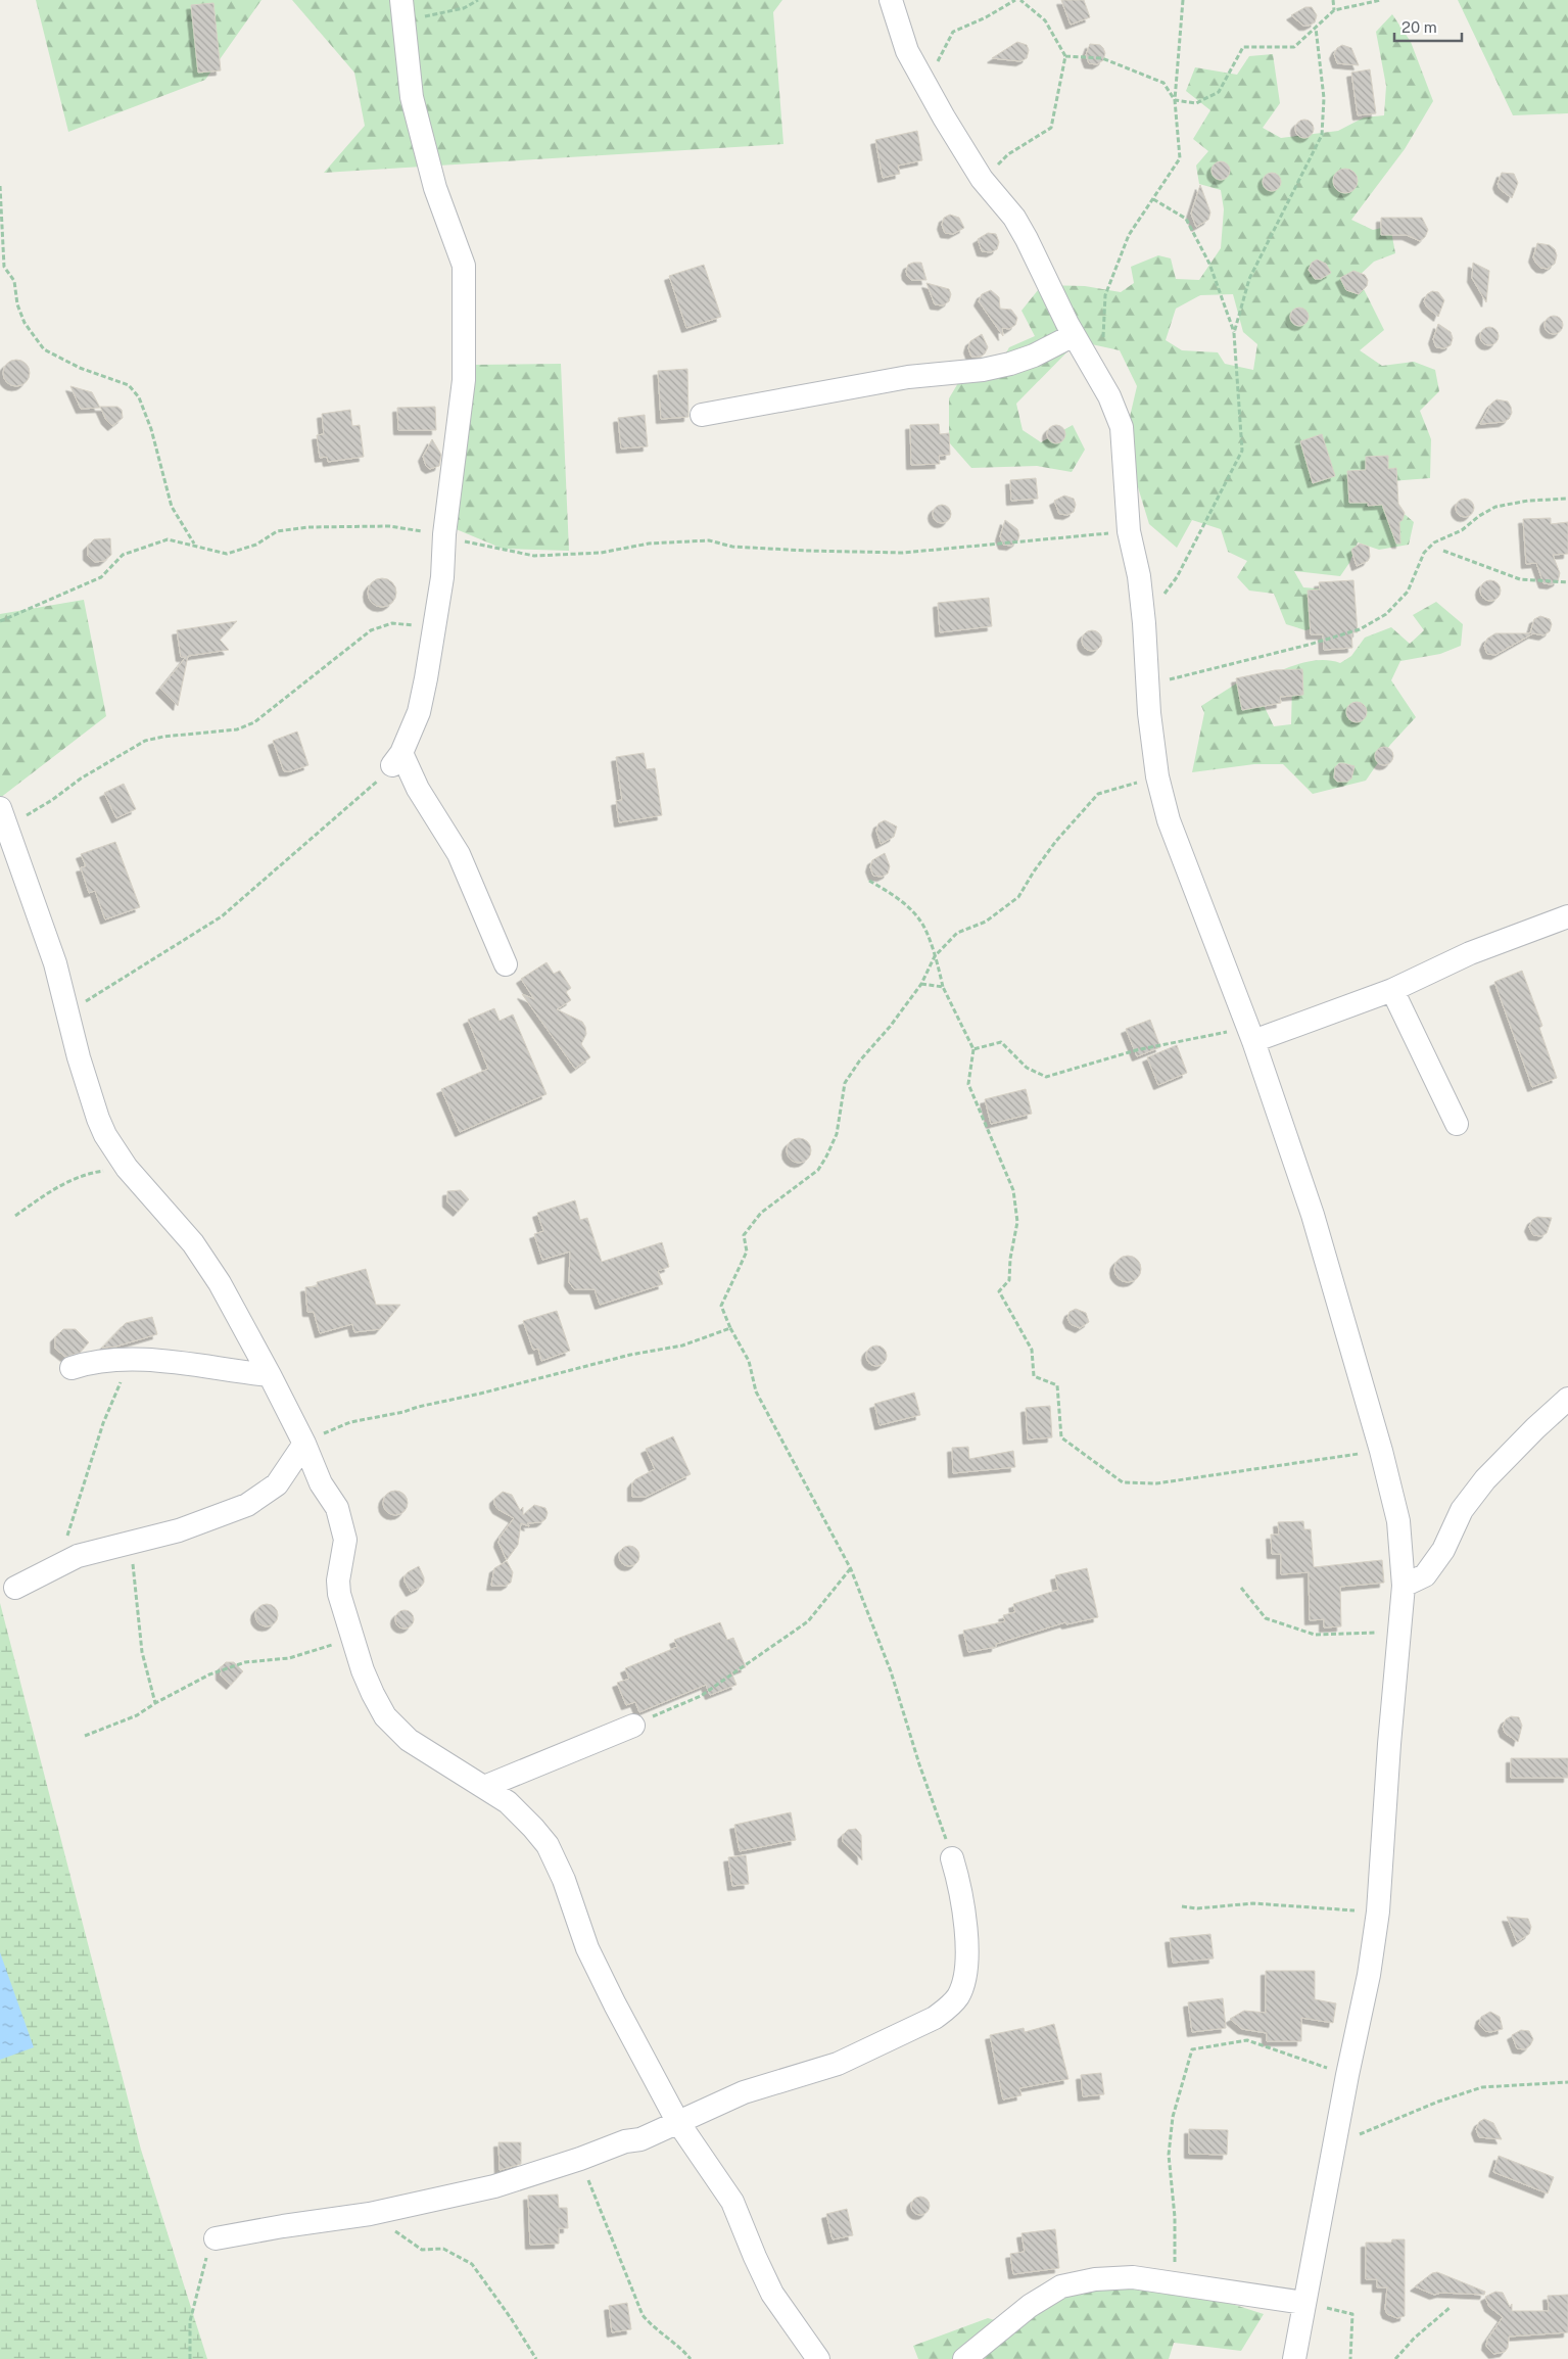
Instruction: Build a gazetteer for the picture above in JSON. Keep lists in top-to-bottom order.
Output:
{
  "scale_bar": "20 m"
}
